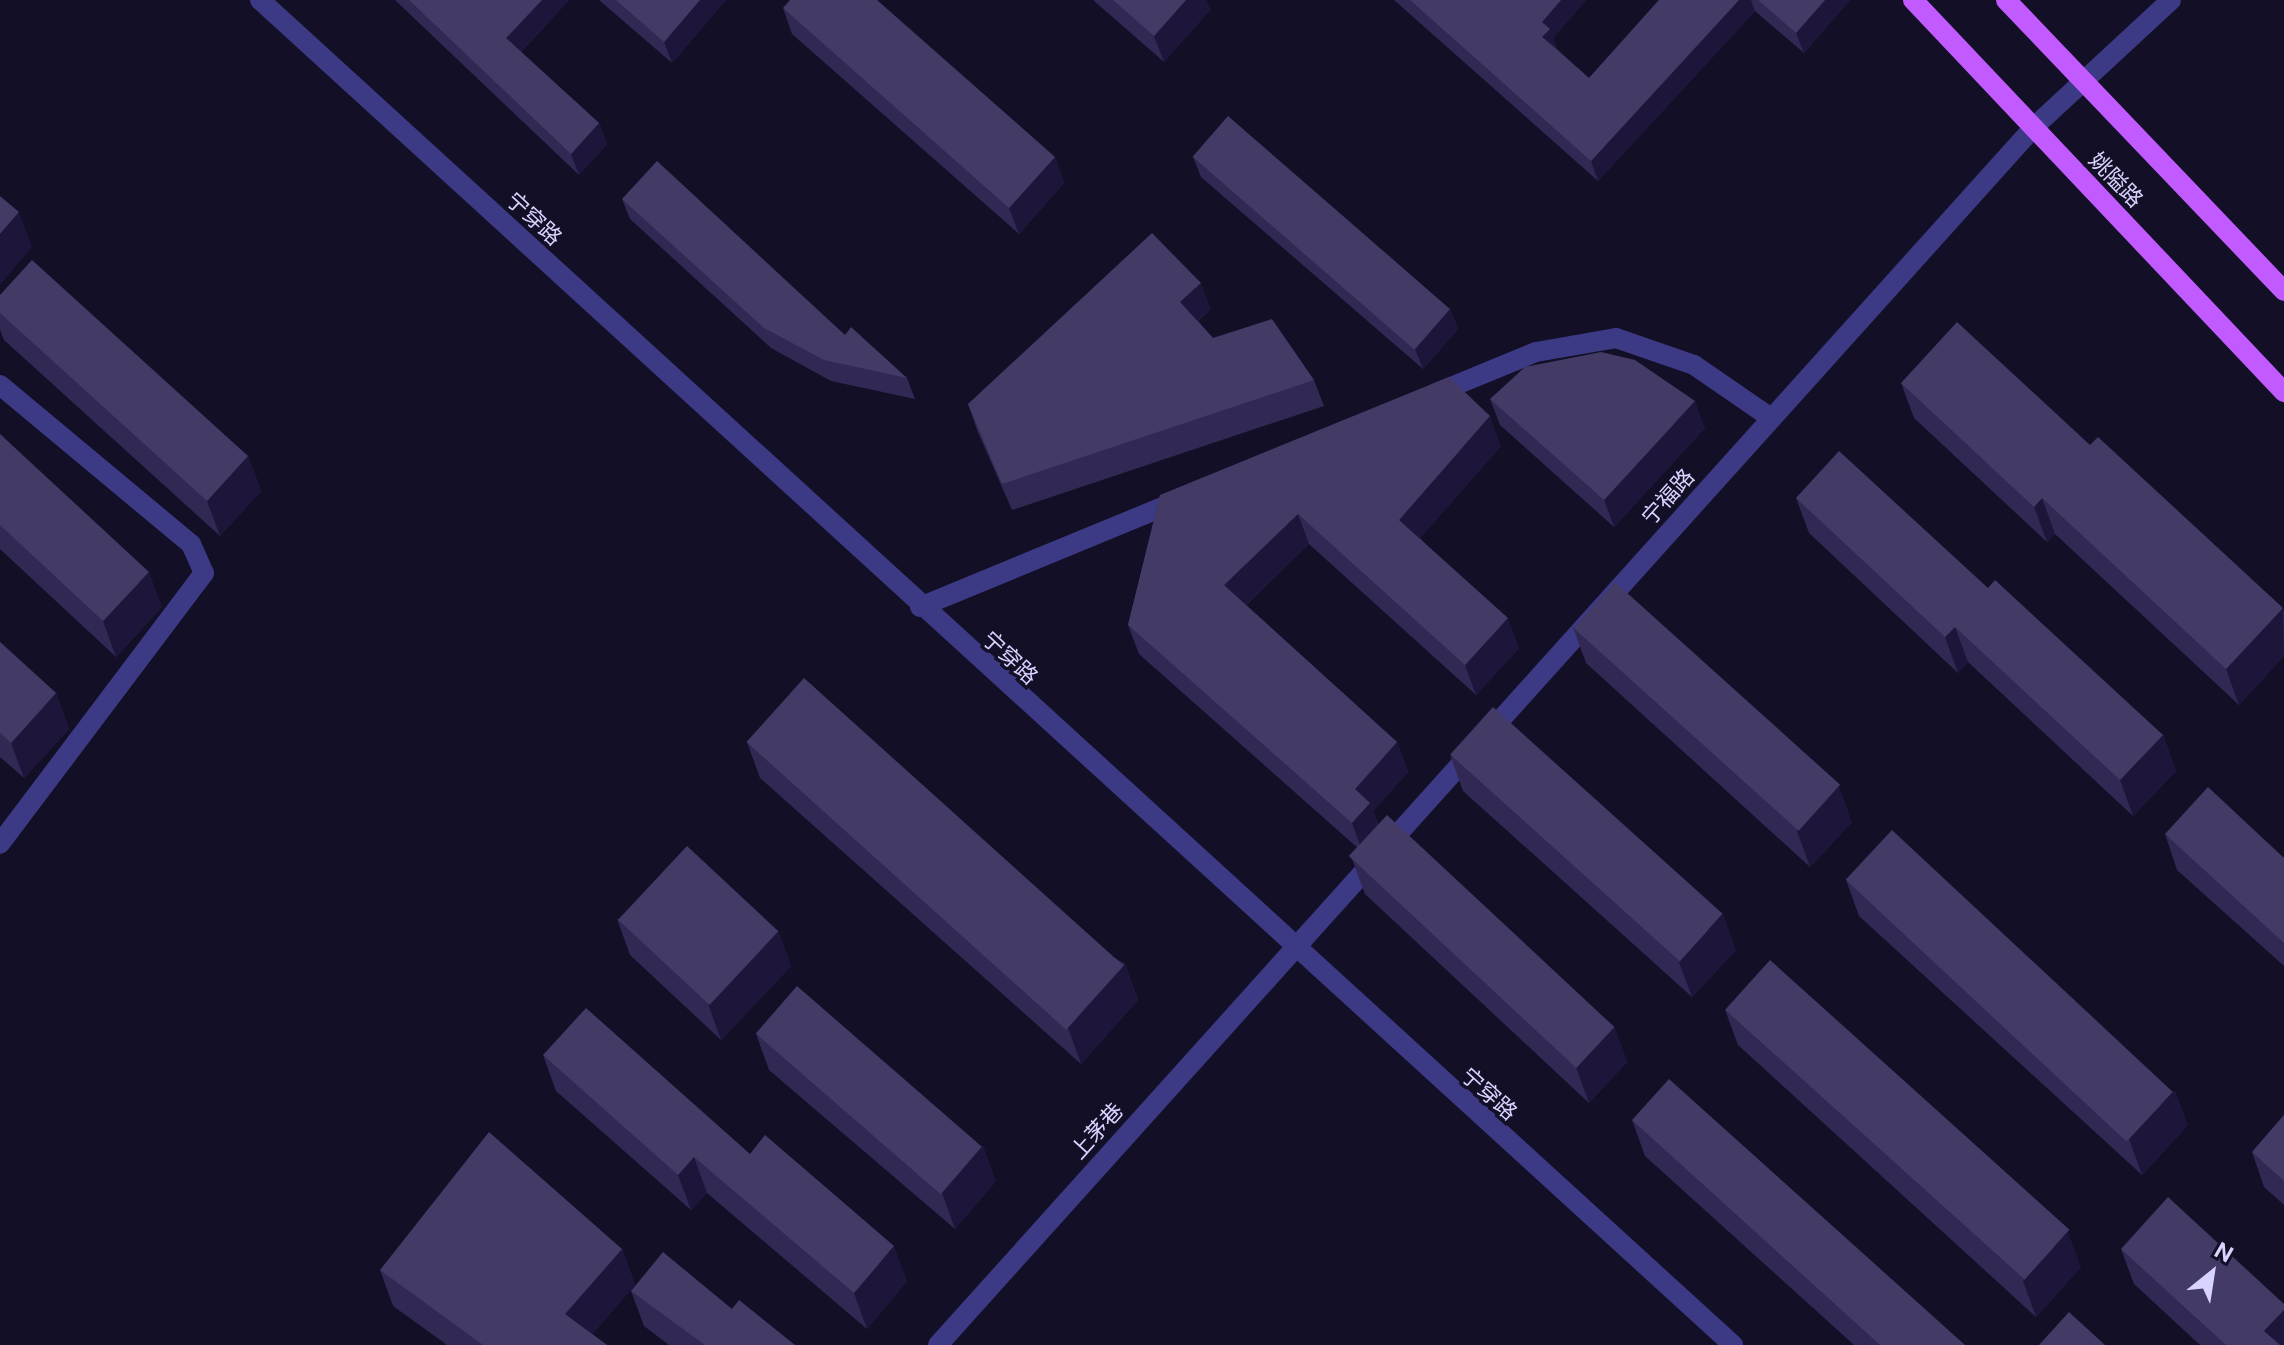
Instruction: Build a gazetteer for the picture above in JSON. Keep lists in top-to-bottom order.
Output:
{
  "streets": {
    "main road": ["姚隘路"],
    "street": ["宁穿路", "宁福路", "上茅巷"]
  },
  "crossings": [
    ["姚隘路", "宁福路"],
    ["宁穿路", "宁福路"],
    ["宁穿路", "上茅巷"],
    ["宁福路", "上茅巷"]
  ],
  "north": "top right"
}
